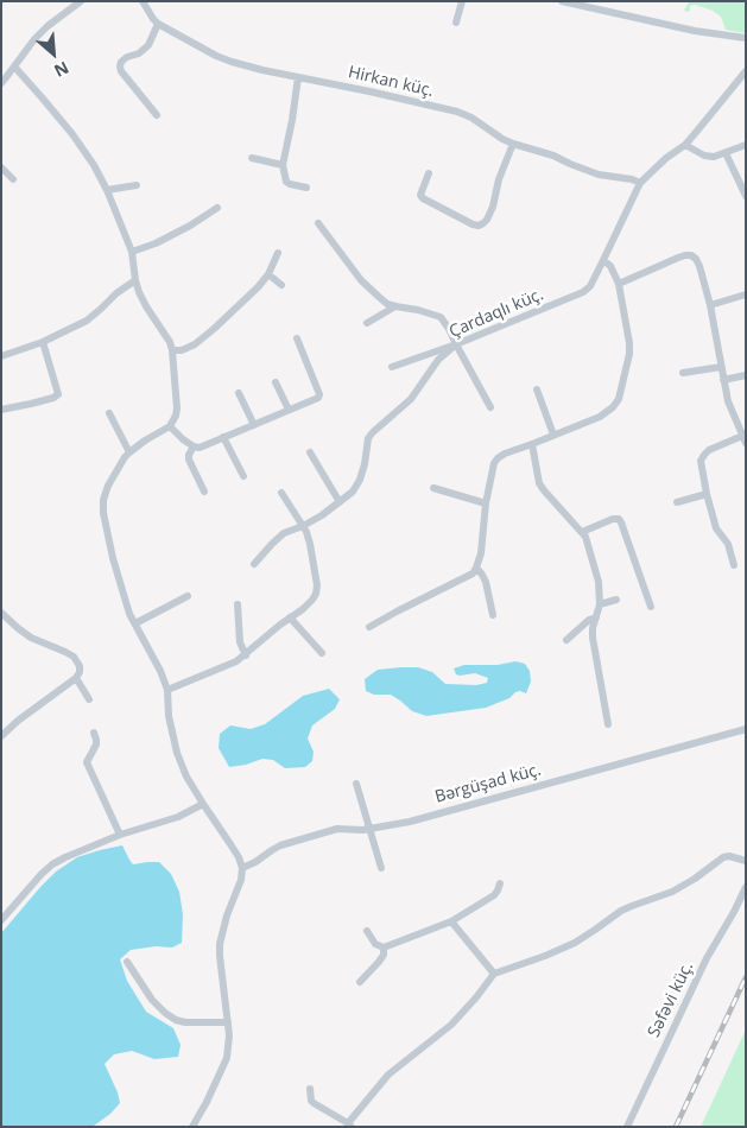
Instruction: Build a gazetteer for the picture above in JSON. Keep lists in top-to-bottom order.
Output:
{
  "streets": {
    "street": [
      "Hirkan küç.",
      "Çardaqlı küç.",
      "Bərgüşad küç.",
      "Səfəvi küç."
    ]
  },
  "crossings": [
    ["Hirkan küç.", "Çardaqlı küç."]
  ],
  "north": "bottom right"
}
